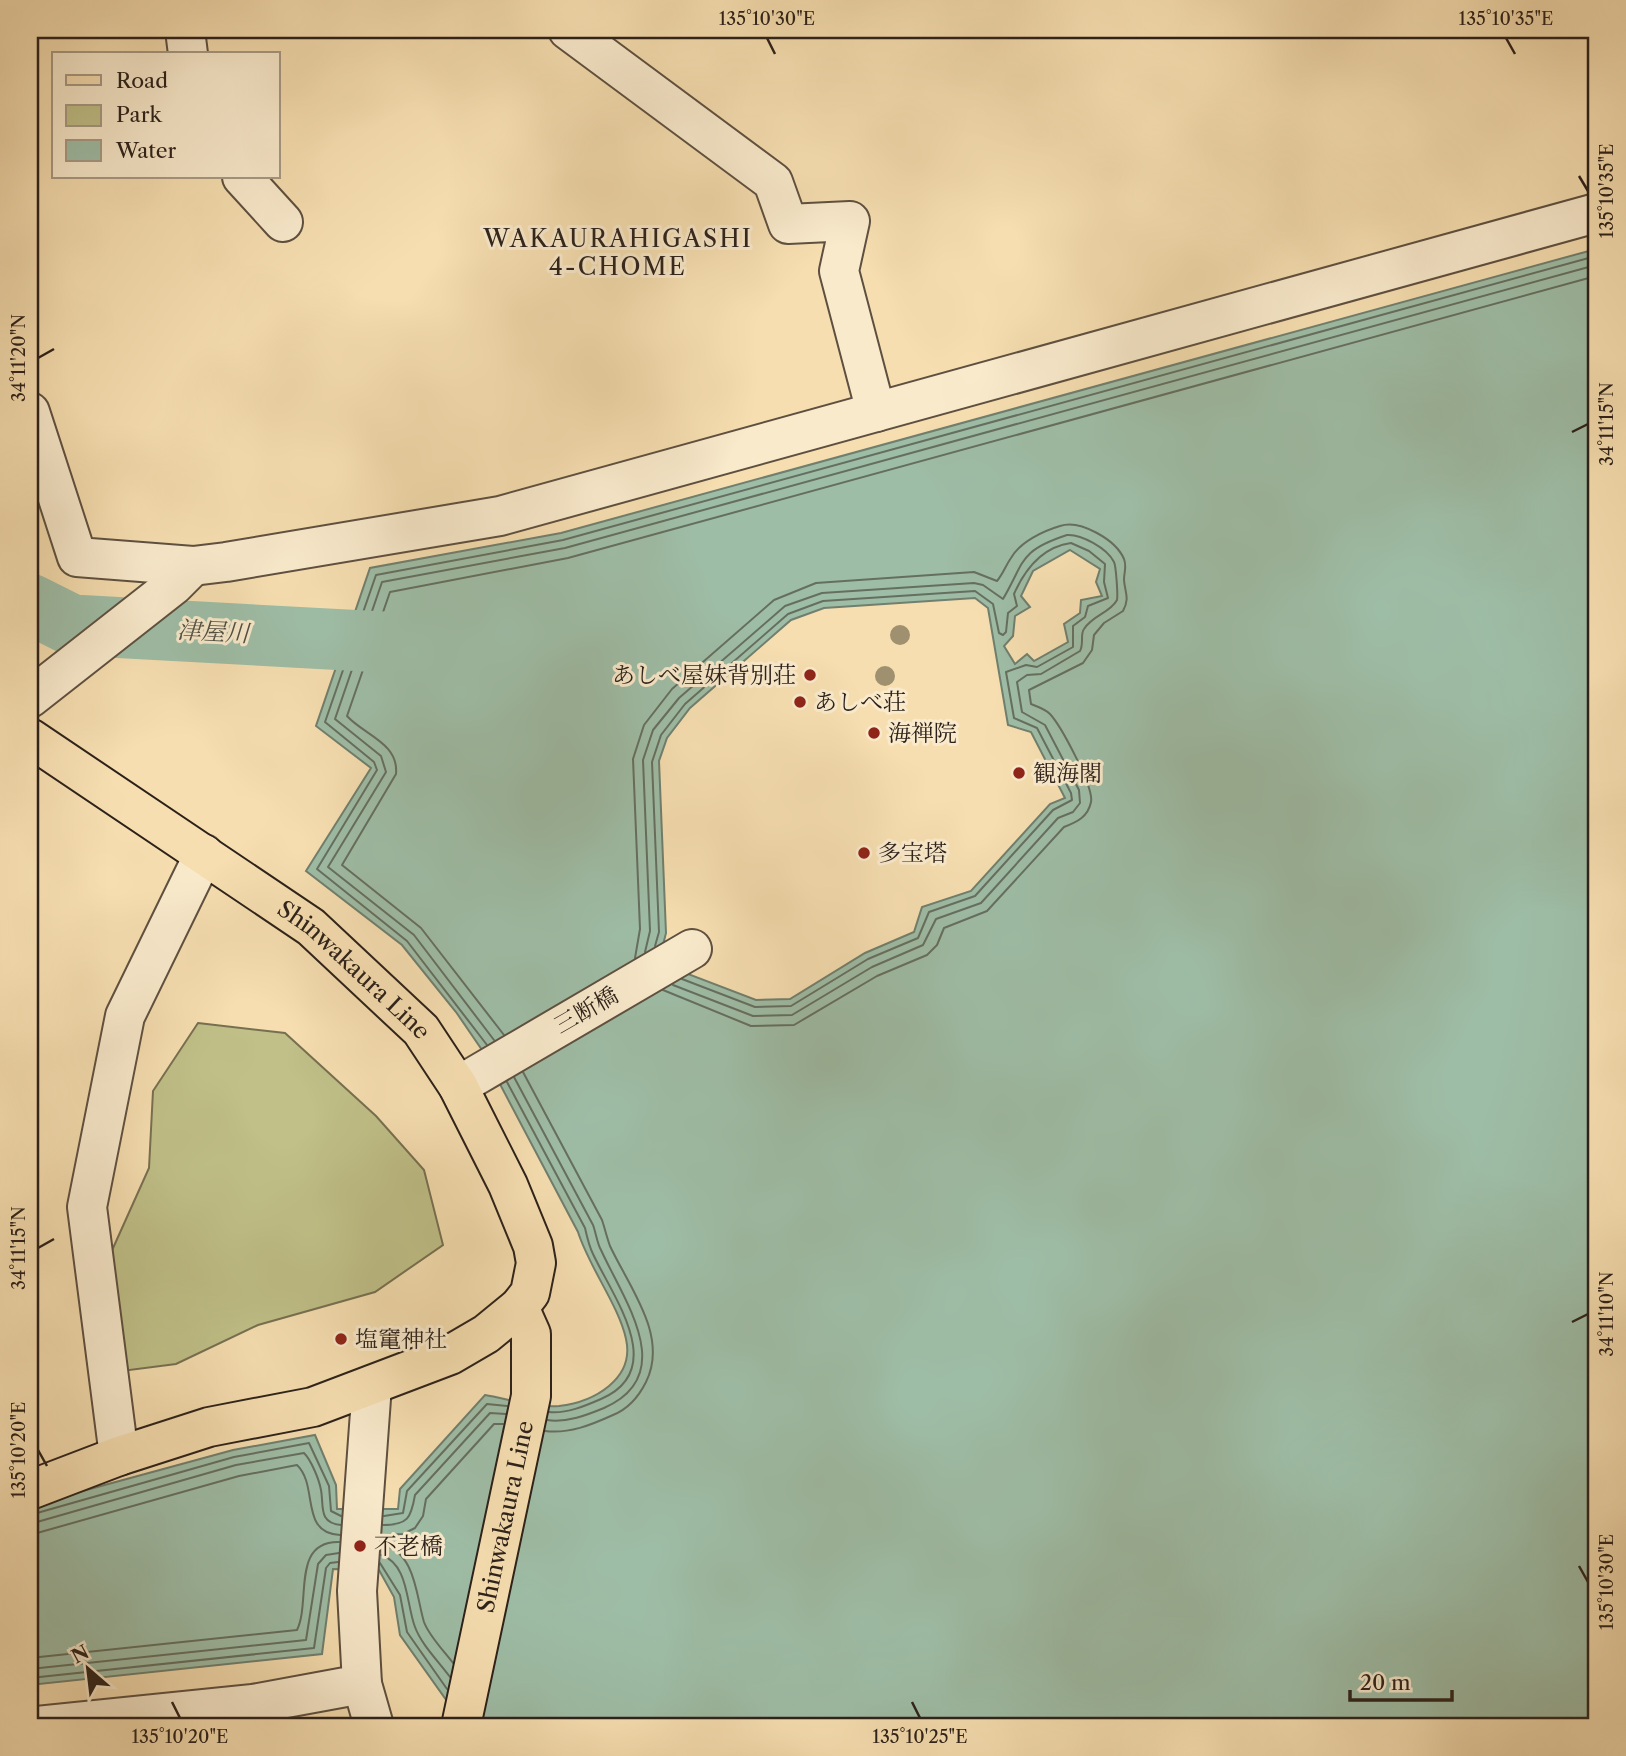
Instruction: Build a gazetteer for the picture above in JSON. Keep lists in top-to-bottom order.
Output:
{
  "streets": {
    "main road": ["Shinwakaura Line"],
    "street": ["三断橋"]
  },
  "crossings": [
    ["Shinwakaura Line", "三断橋"]
  ],
  "districts": ["WAKAURAHIGASHI 4-CHOME"],
  "water": ["津屋川"],
  "places": [
    "あしべ屋妹背別荘",
    "あしべ荘",
    "海禅院",
    "観海閣",
    "多宝塔",
    "塩竃神社",
    "不老橋"
  ],
  "legend": ["Road", "Park", "Water"],
  "scale_bar": "20 m",
  "north": "top left",
  "coordinates": [
    "135°10'30\"E",
    "135°10'35\"E",
    "34°11'20\"N",
    "34°11'15\"N",
    "34°11'10\"N",
    "135°10'20\"E",
    "135°10'25\"E"
  ]
}
